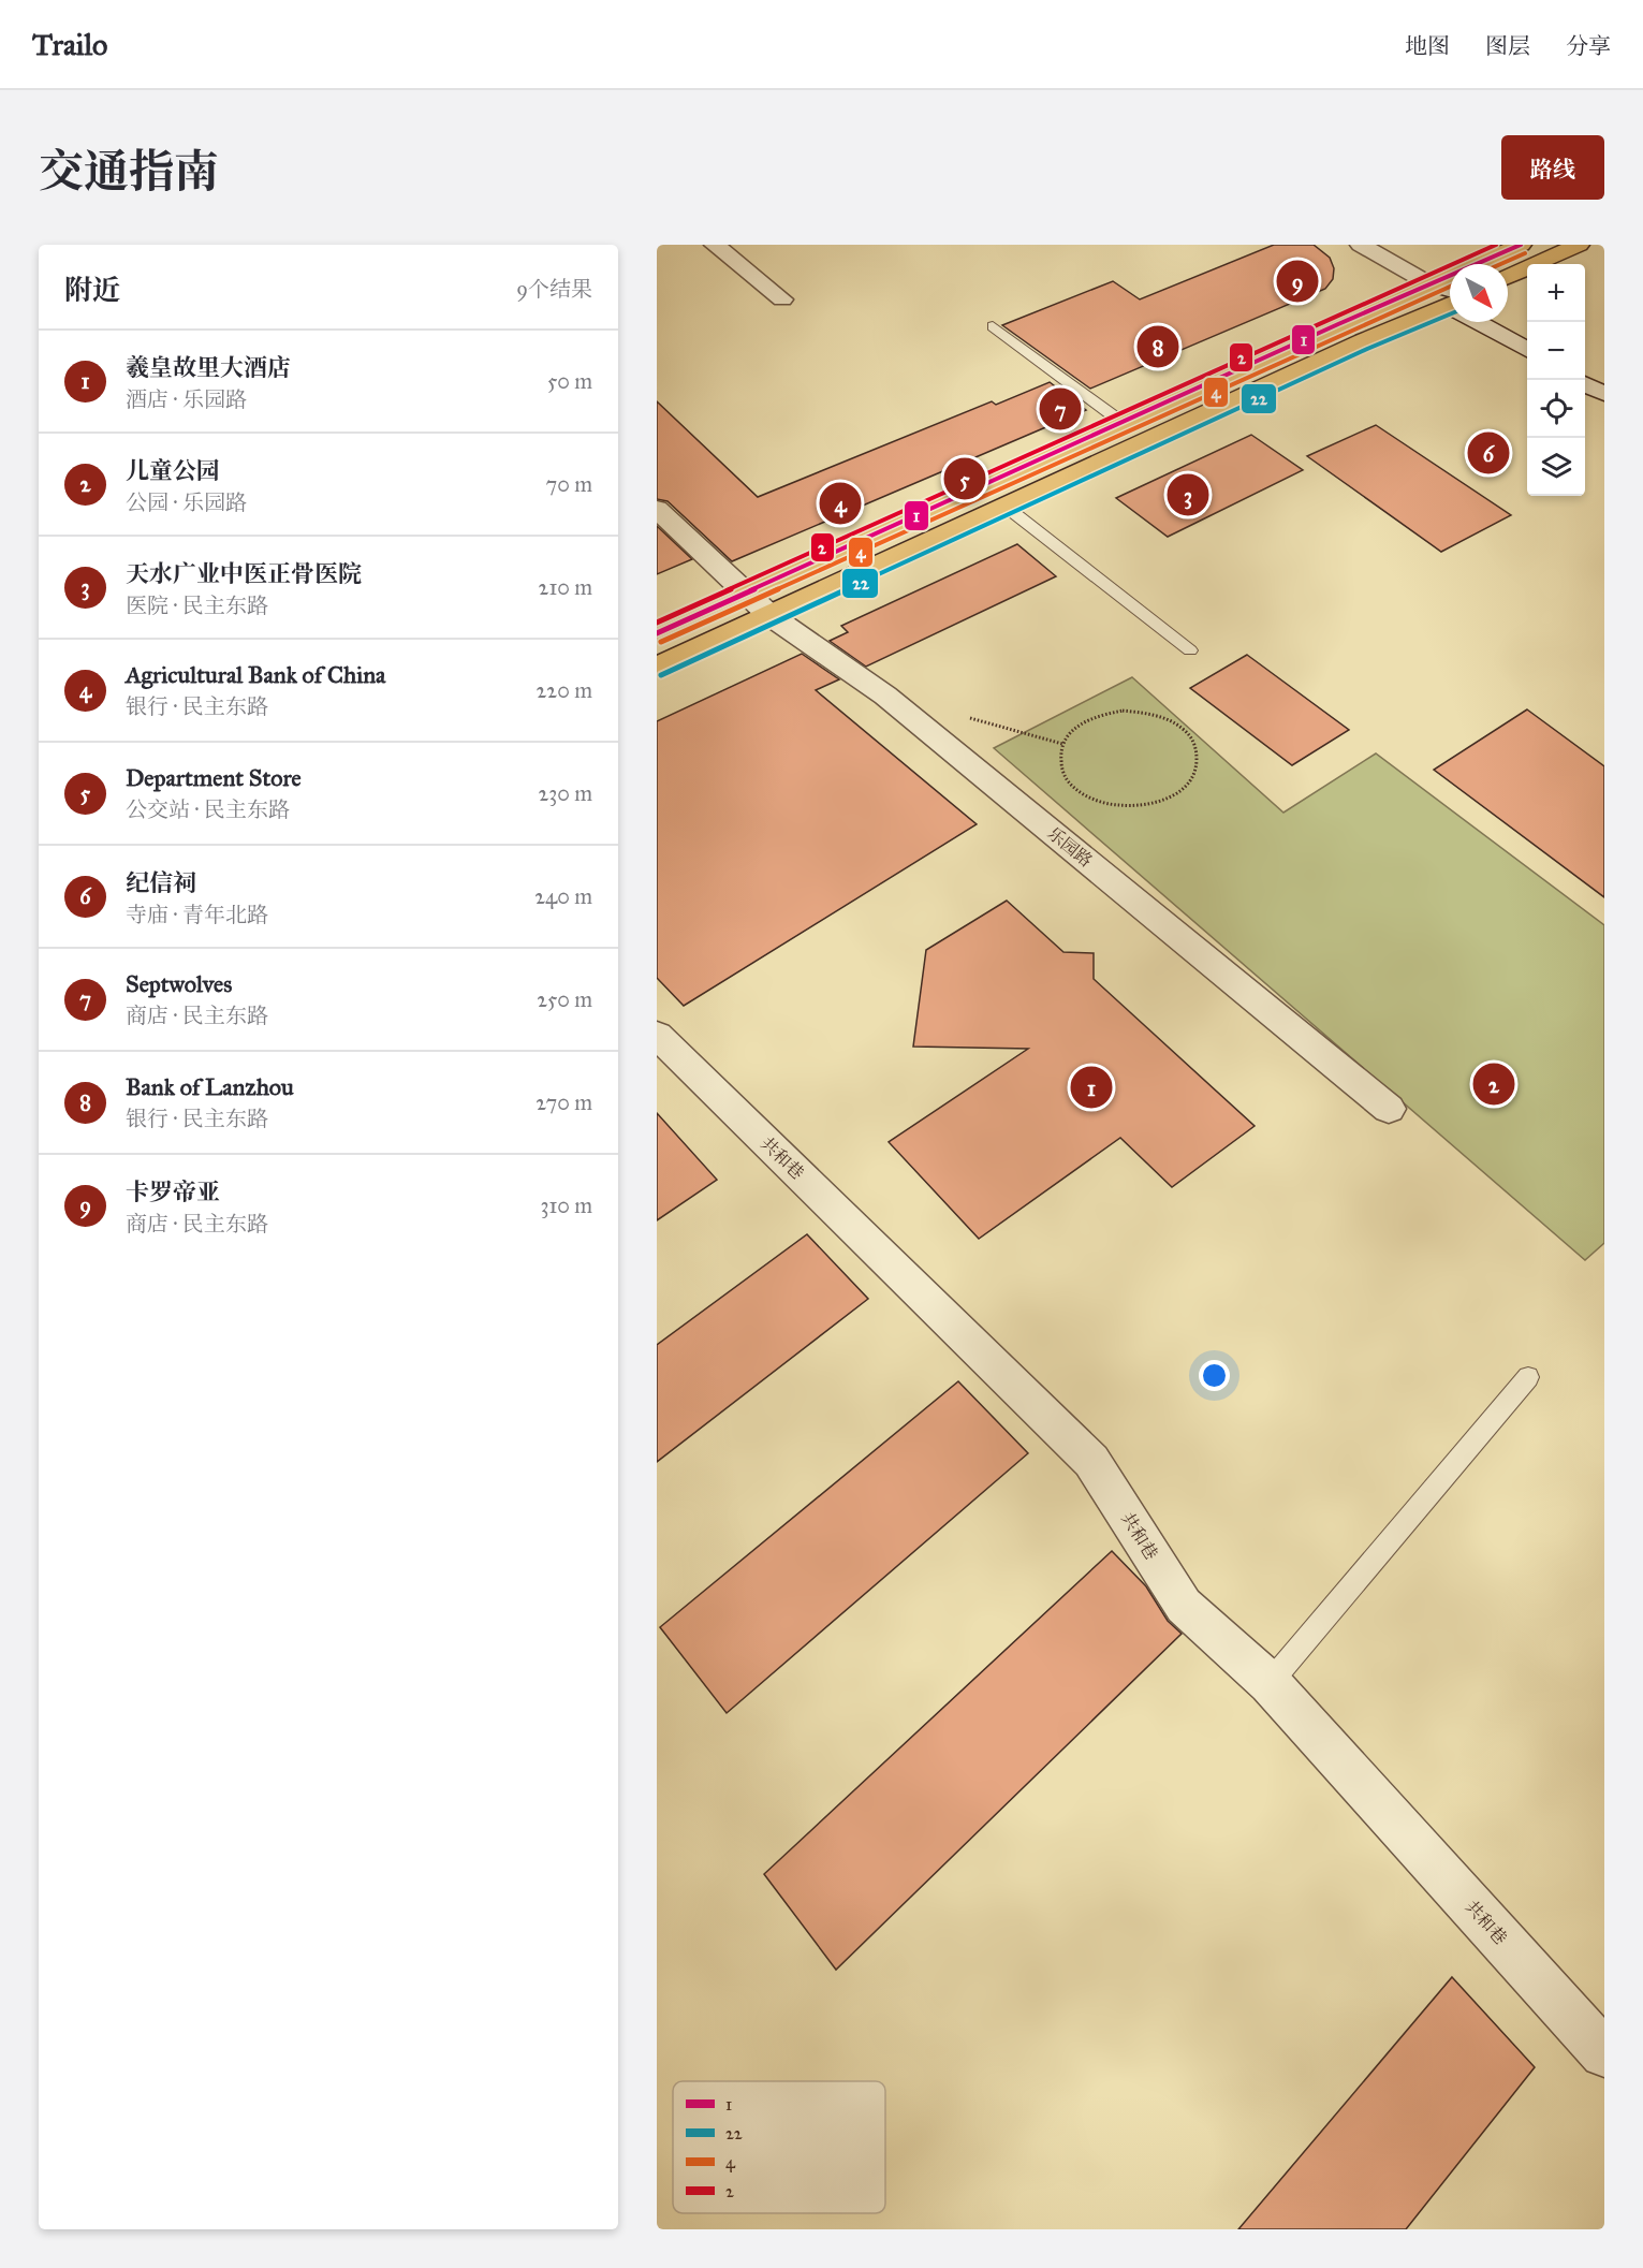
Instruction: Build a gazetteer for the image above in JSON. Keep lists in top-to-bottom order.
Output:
{
  "streets": {
    "street": ["乐园路", "共和巷"]
  },
  "lines": [
    "transit line 1",
    "transit line 2",
    "transit line 4",
    "transit line 22"
  ],
  "legend": [
    "1",
    "22",
    "4",
    "2"
  ],
  "north": "bottom right",
  "page": {
    "header": "Trailo",
    "nav": ["地图", "图层", "分享"],
    "title": "交通指南",
    "buttons": "路线",
    "heading": ["附近", "9个结果"],
    "pins": [
      "9",
      "8",
      "7",
      "6",
      "5",
      "3",
      "4",
      "2",
      "1"
    ],
    "map_buttons": ["+", "−"],
    "list": [
      {
        "mark": "1",
        "name": "羲皇故里大酒店",
        "note": "酒店 · 乐园路",
        "value": "50 m"
      },
      {
        "mark": "2",
        "name": "儿童公园",
        "note": "公园 · 乐园路",
        "value": "70 m"
      },
      {
        "mark": "3",
        "name": "天水广业中医正骨医院",
        "note": "医院 · 民主东路",
        "value": "210 m"
      },
      {
        "mark": "4",
        "name": "Agricultural Bank of China",
        "note": "银行 · 民主东路",
        "value": "220 m"
      },
      {
        "mark": "5",
        "name": "Department Store",
        "note": "公交站 · 民主东路",
        "value": "230 m"
      },
      {
        "mark": "6",
        "name": "纪信祠",
        "note": "寺庙 · 青年北路",
        "value": "240 m"
      },
      {
        "mark": "7",
        "name": "Septwolves",
        "note": "商店 · 民主东路",
        "value": "250 m"
      },
      {
        "mark": "8",
        "name": "Bank of Lanzhou",
        "note": "银行 · 民主东路",
        "value": "270 m"
      },
      {
        "mark": "9",
        "name": "卡罗帝亚",
        "note": "商店 · 民主东路",
        "value": "310 m"
      }
    ]
  }
}
